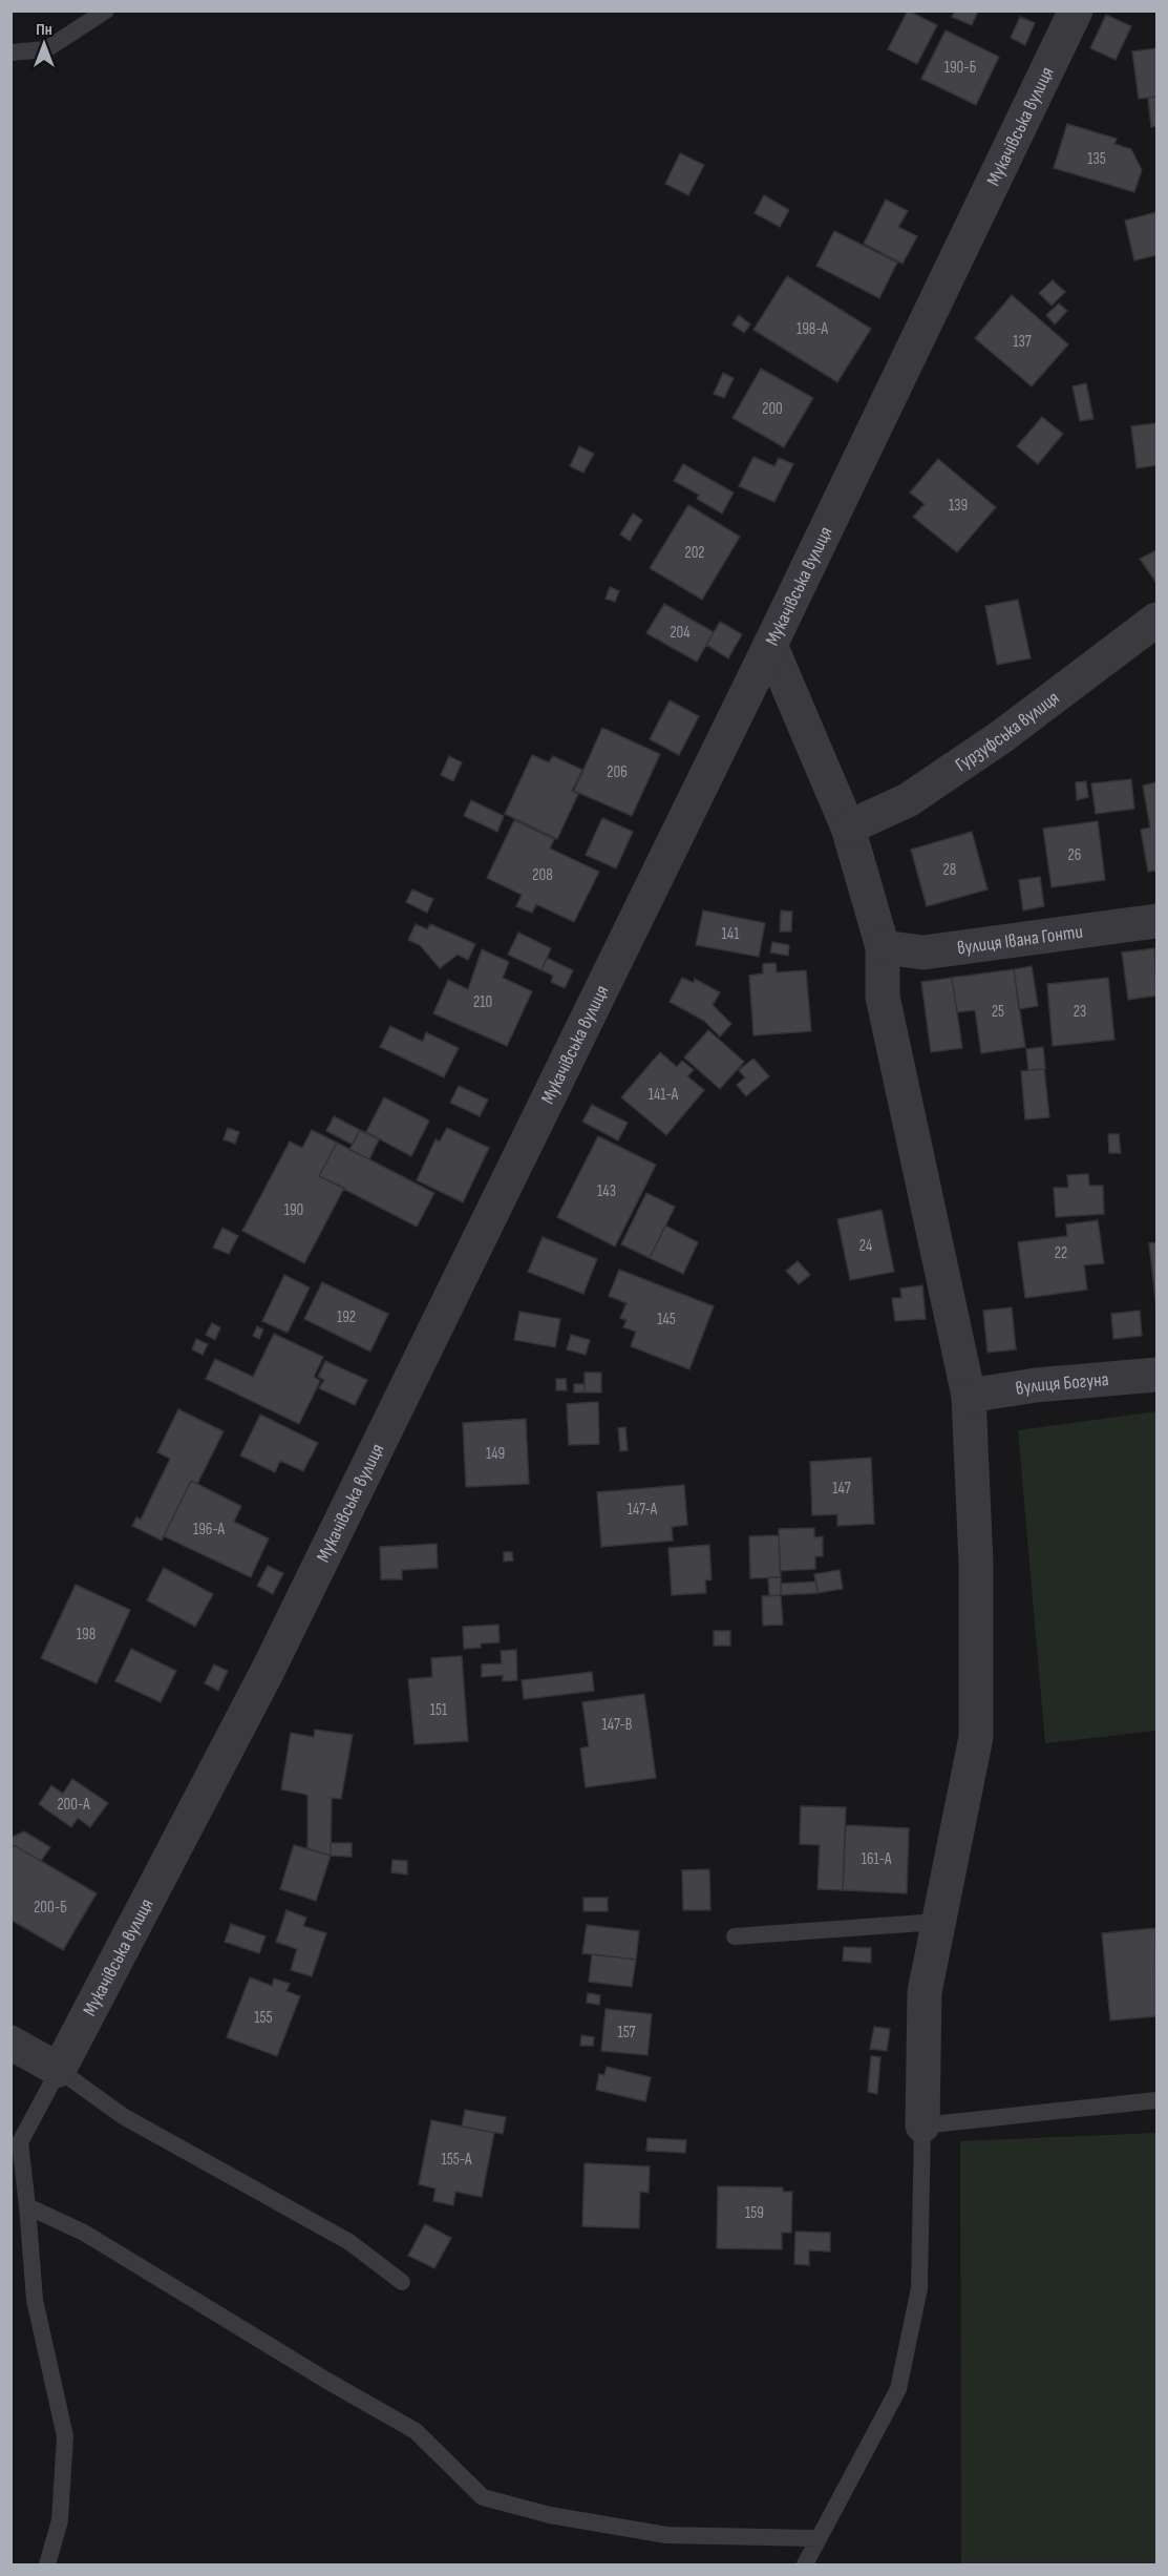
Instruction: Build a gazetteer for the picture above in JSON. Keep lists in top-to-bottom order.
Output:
{
  "streets": {
    "street": [
      "Мукачівська вулиця",
      "Гурзуфська вулиця",
      "вулиця Івана Гонти",
      "вулиця Богуна"
    ]
  },
  "house_numbers": [
    "190-Б",
    "135",
    "198-А",
    "137",
    "200",
    "139",
    "202",
    "204",
    "206",
    "26",
    "28",
    "208",
    "141",
    "210",
    "25",
    "23",
    "141-А",
    "143",
    "190",
    "24",
    "22",
    "192",
    "145",
    "149",
    "147",
    "147-А",
    "196-А",
    "198",
    "151",
    "147-В",
    "200-А",
    "161-А",
    "200-Б",
    "155",
    "157",
    "155-А",
    "159"
  ],
  "north": "top"
}
